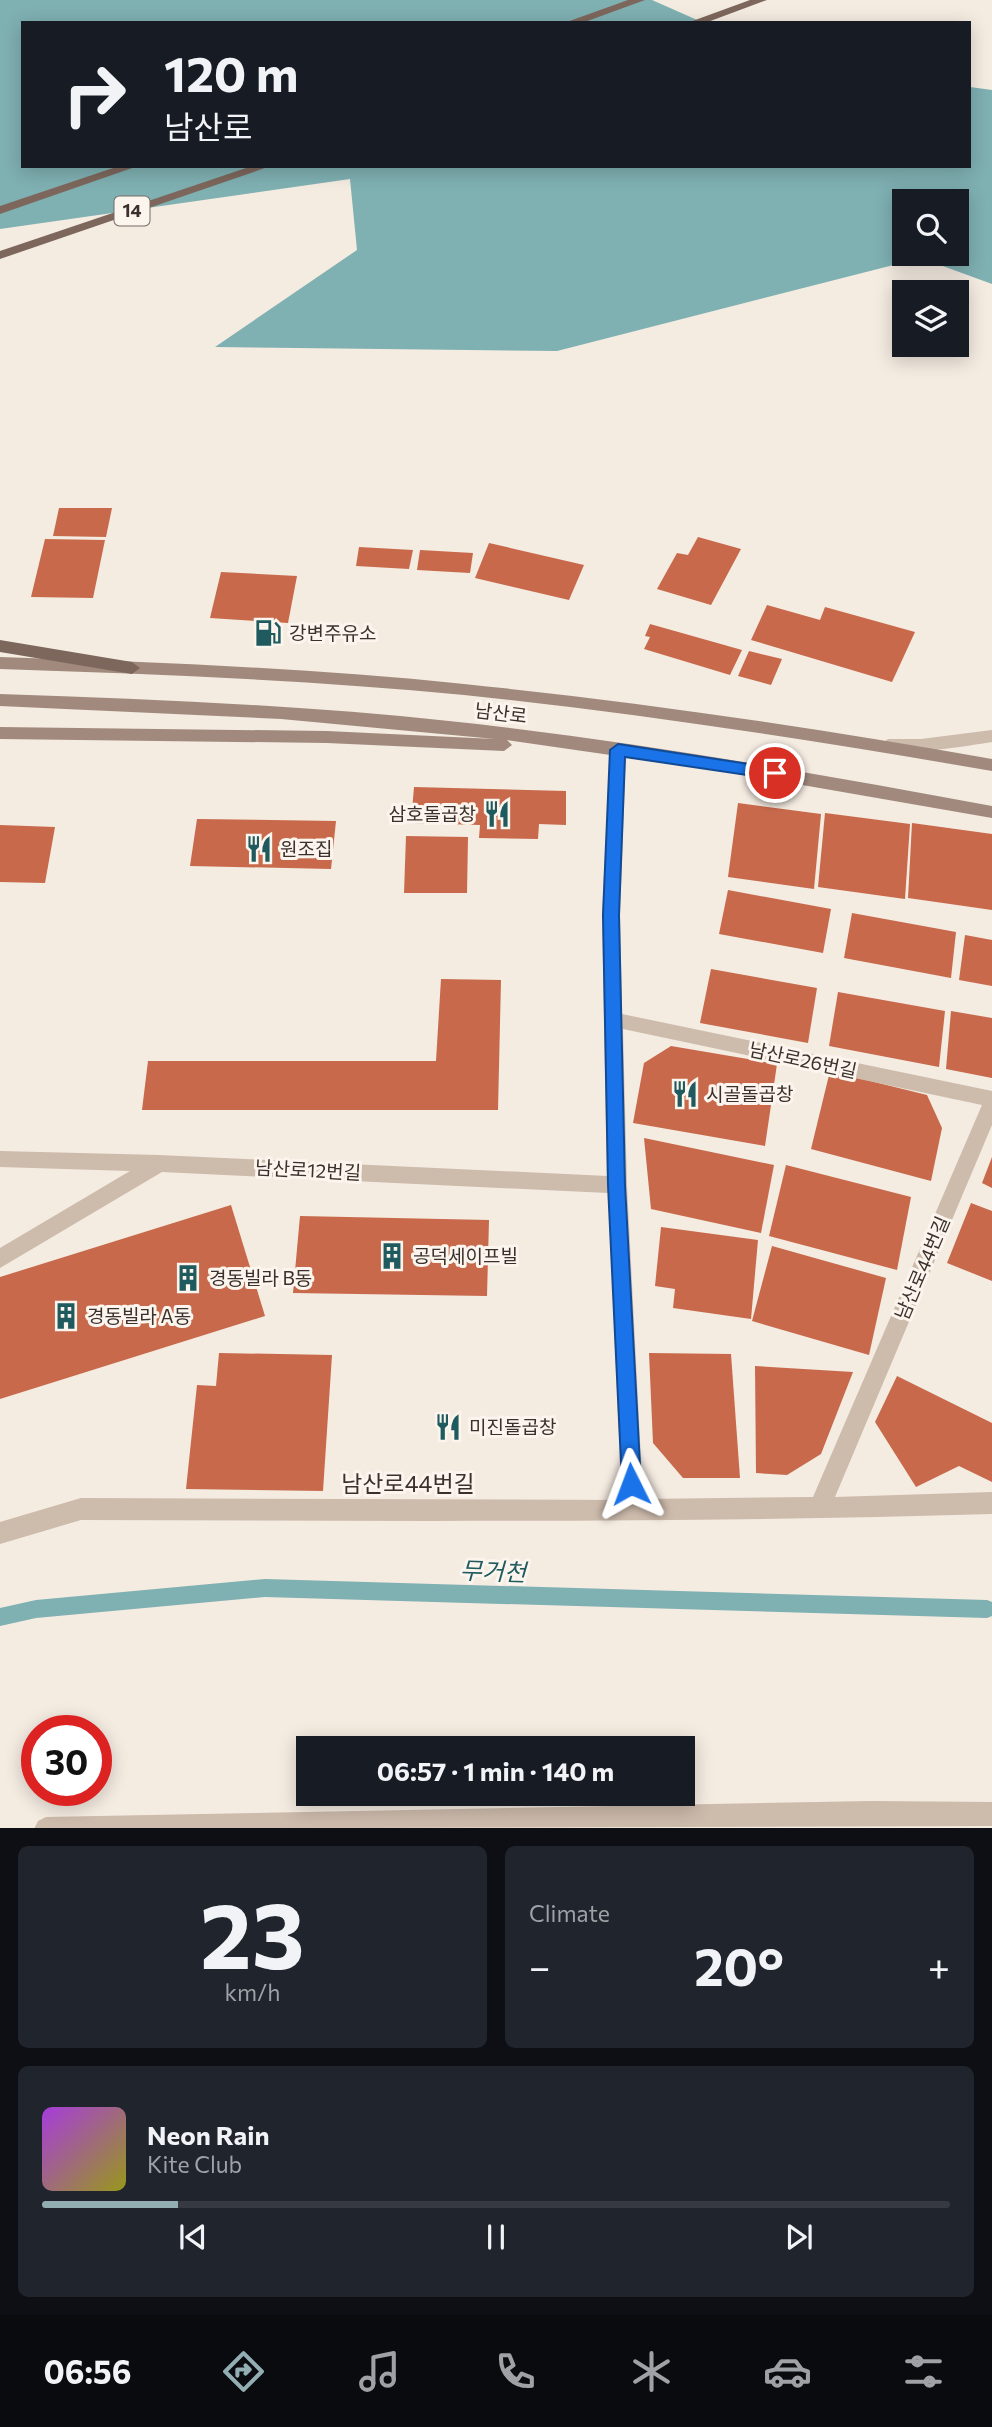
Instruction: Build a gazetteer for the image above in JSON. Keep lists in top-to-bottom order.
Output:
{
  "streets": {
    "main road": ["14", "남산로"],
    "street": ["남산로26번길", "남산로12번길", "남산로44번길"]
  },
  "crossings": [
    ["남산로26번길", "남산로44번길"]
  ],
  "water": ["무거천"],
  "places": {
    "fuel station": ["강변주유소"],
    "restaurant": [
      "삼호돌곱창",
      "원조집",
      "시골돌곱창",
      "미진돌곱창"
    ],
    "building": ["공덕세이프빌", "경동빌라 B동", "경동빌라 A동"]
  },
  "page": {
    "turn": ["120 m", "남산로"],
    "limit": "30",
    "trip": "06:57 · 1 min · 140 m",
    "tile": [
      ["23", "km/h"],
      "Climate"
    ],
    "heat": ["−", "20°", "+"],
    "song": ["Neon Rain", "Kite Club"],
    "tabs": "06:56"
  }
}
